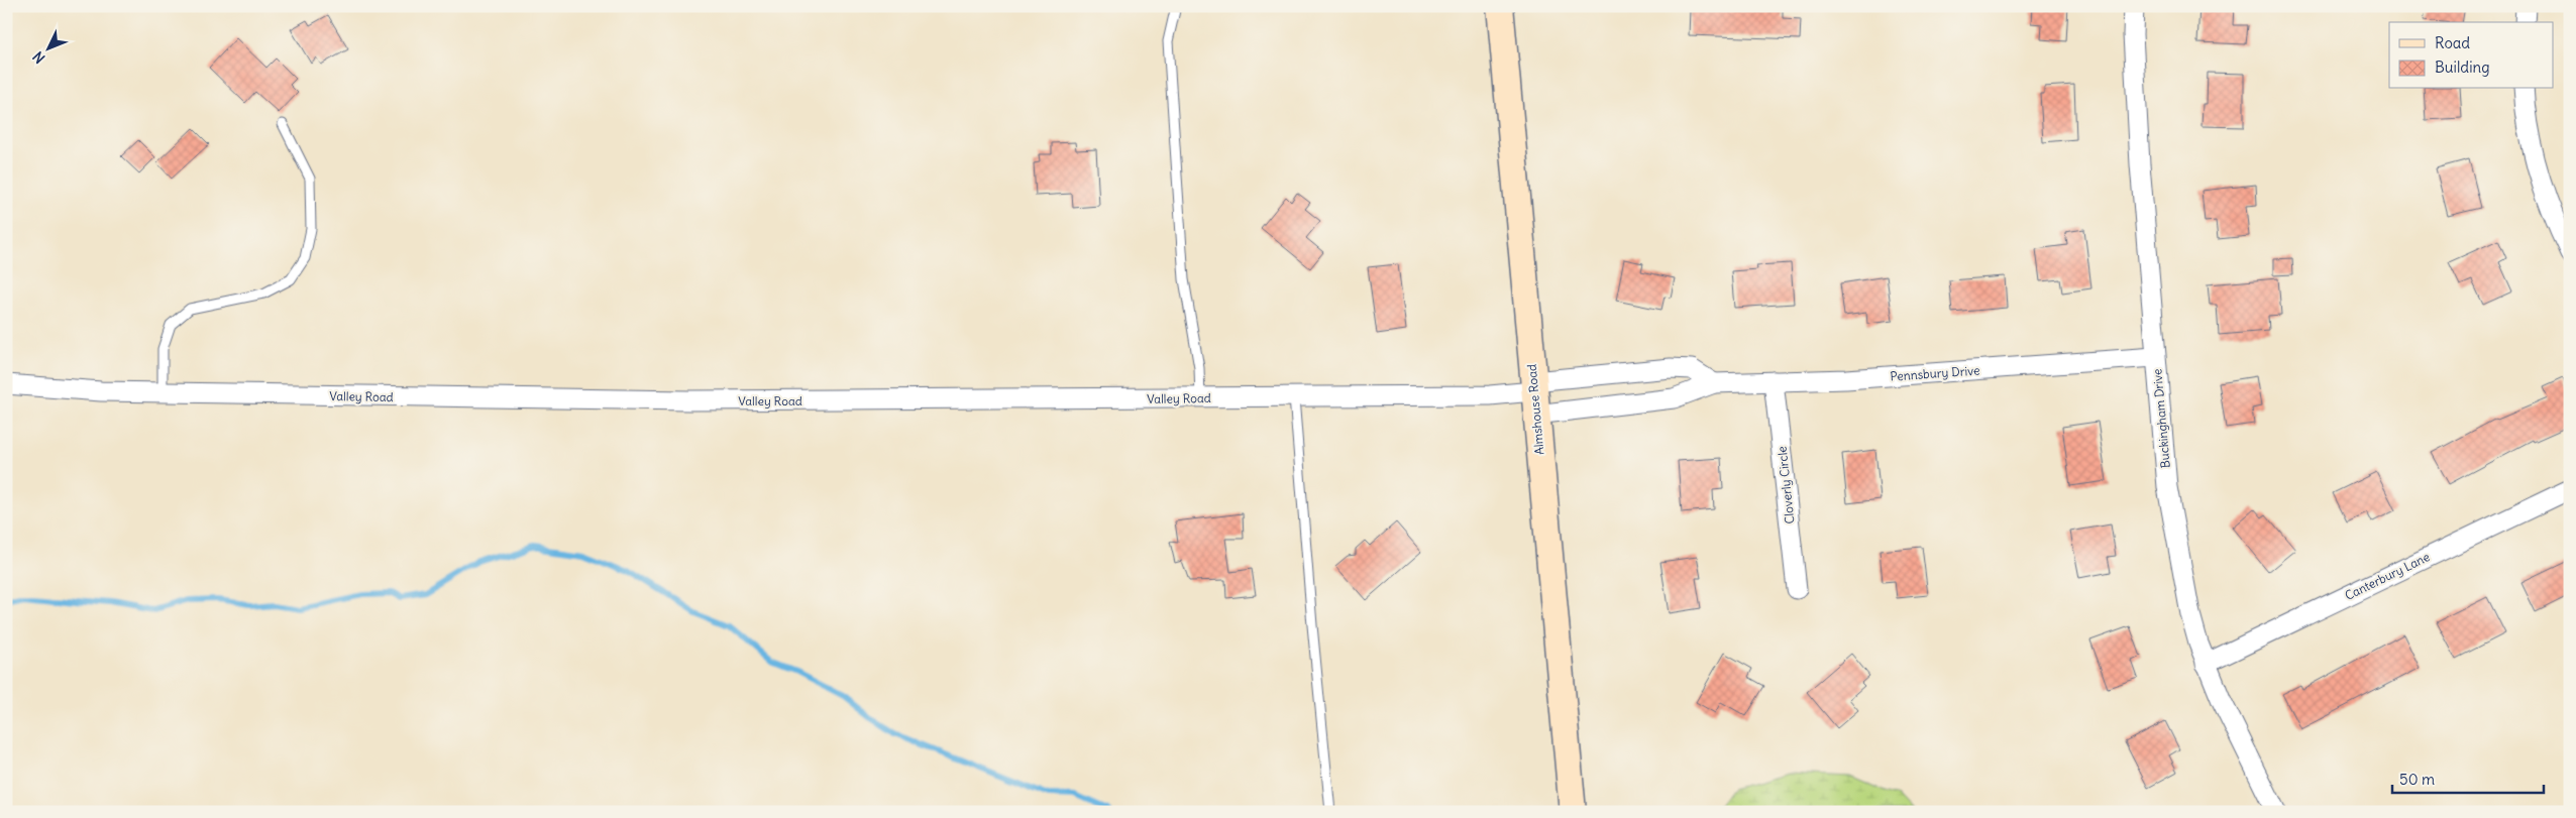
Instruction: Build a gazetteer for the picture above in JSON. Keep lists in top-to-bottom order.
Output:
{
  "streets": {
    "main road": ["Almshouse Road"],
    "street": [
      "Pennsbury Drive",
      "Valley Road",
      "Buckingham Drive",
      "Cloverly Circle",
      "Canterbury Lane"
    ]
  },
  "crossings": [
    ["Pennsbury Drive", "Valley Road"],
    ["Pennsbury Drive", "Almshouse Road"],
    ["Pennsbury Drive", "Buckingham Drive"],
    ["Pennsbury Drive", "Cloverly Circle"],
    ["Valley Road", "Almshouse Road"],
    ["Buckingham Drive", "Canterbury Lane"]
  ],
  "legend": ["Road", "Building"],
  "scale_bar": "50 m",
  "north": "bottom left"
}
